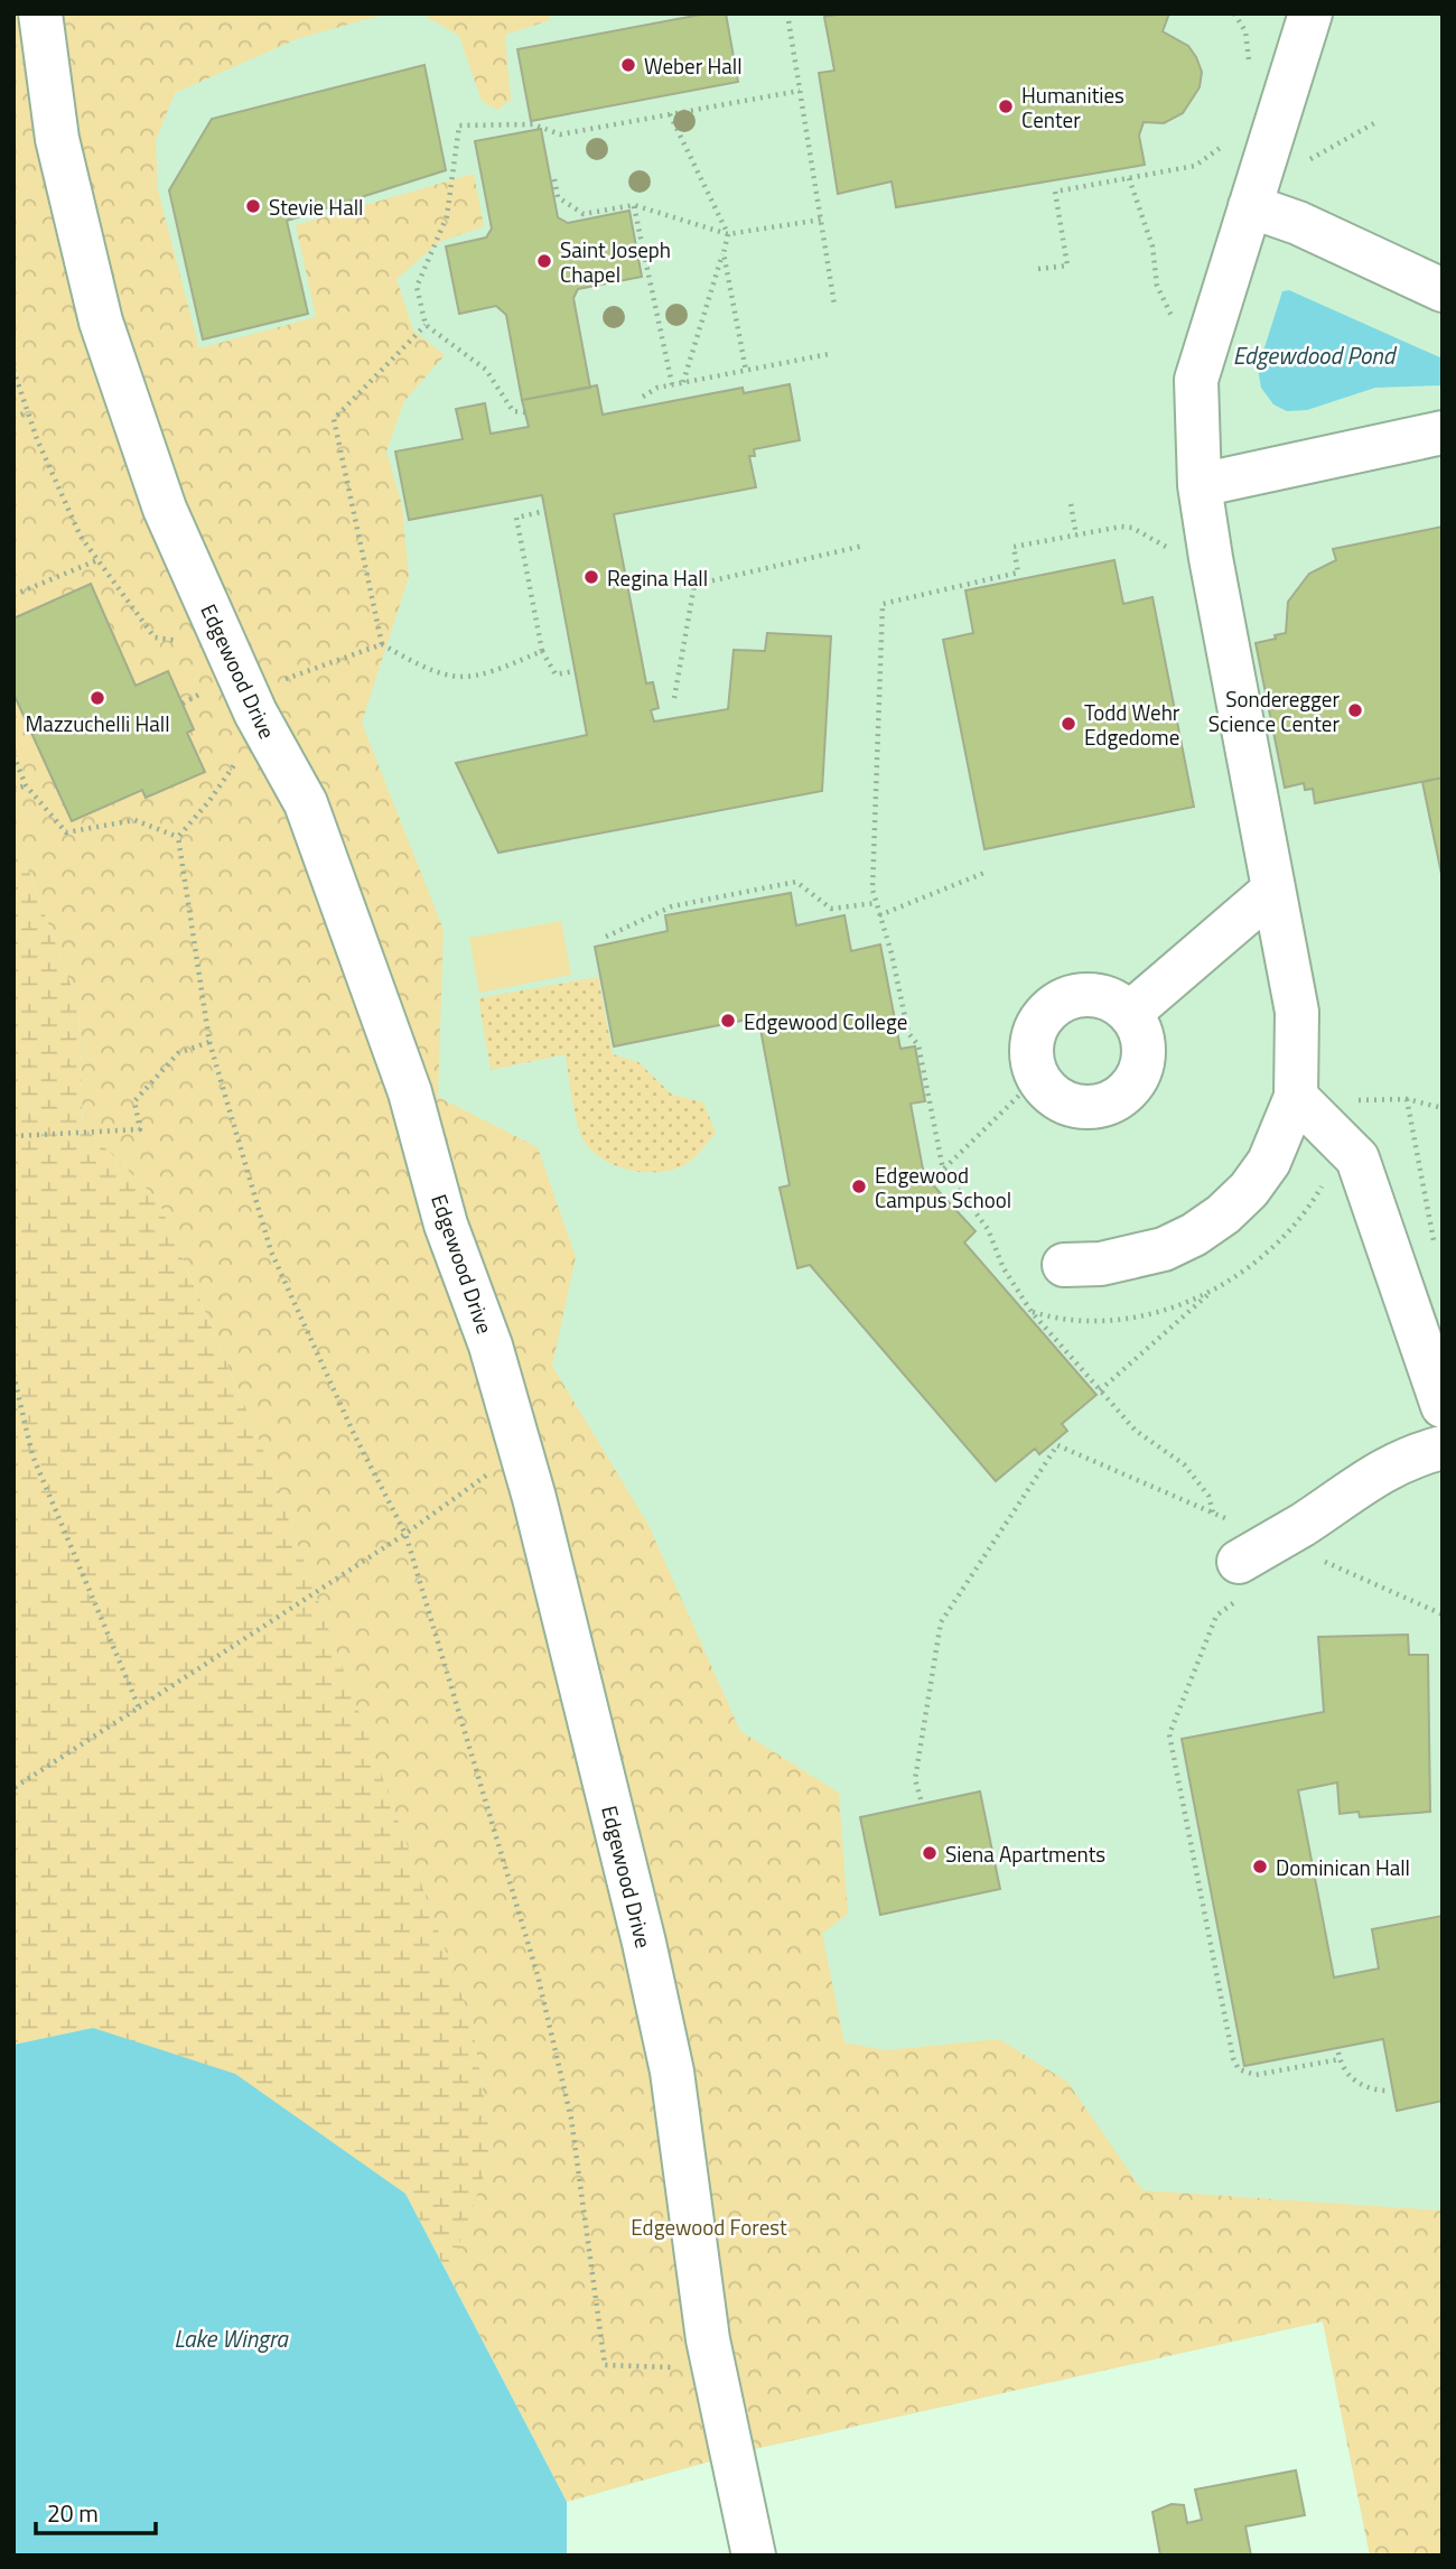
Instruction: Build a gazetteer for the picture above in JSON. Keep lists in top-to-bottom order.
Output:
{
  "streets": {
    "street": ["Edgewood Drive"]
  },
  "water": ["Edgewdood Pond", "Lake Wingra"],
  "parks": ["Edgewood Forest"],
  "places": [
    "Weber Hall",
    "Humanities Center",
    "Stevie Hall",
    "Saint Joseph Chapel",
    "Regina Hall",
    "Mazzuchelli Hall",
    "Sonderegger Science Center",
    "Todd Wehr Edgedome",
    "Edgewood College",
    "Edgewood Campus School",
    "Siena Apartments",
    "Dominican Hall"
  ],
  "scale_bar": "20 m"
}
